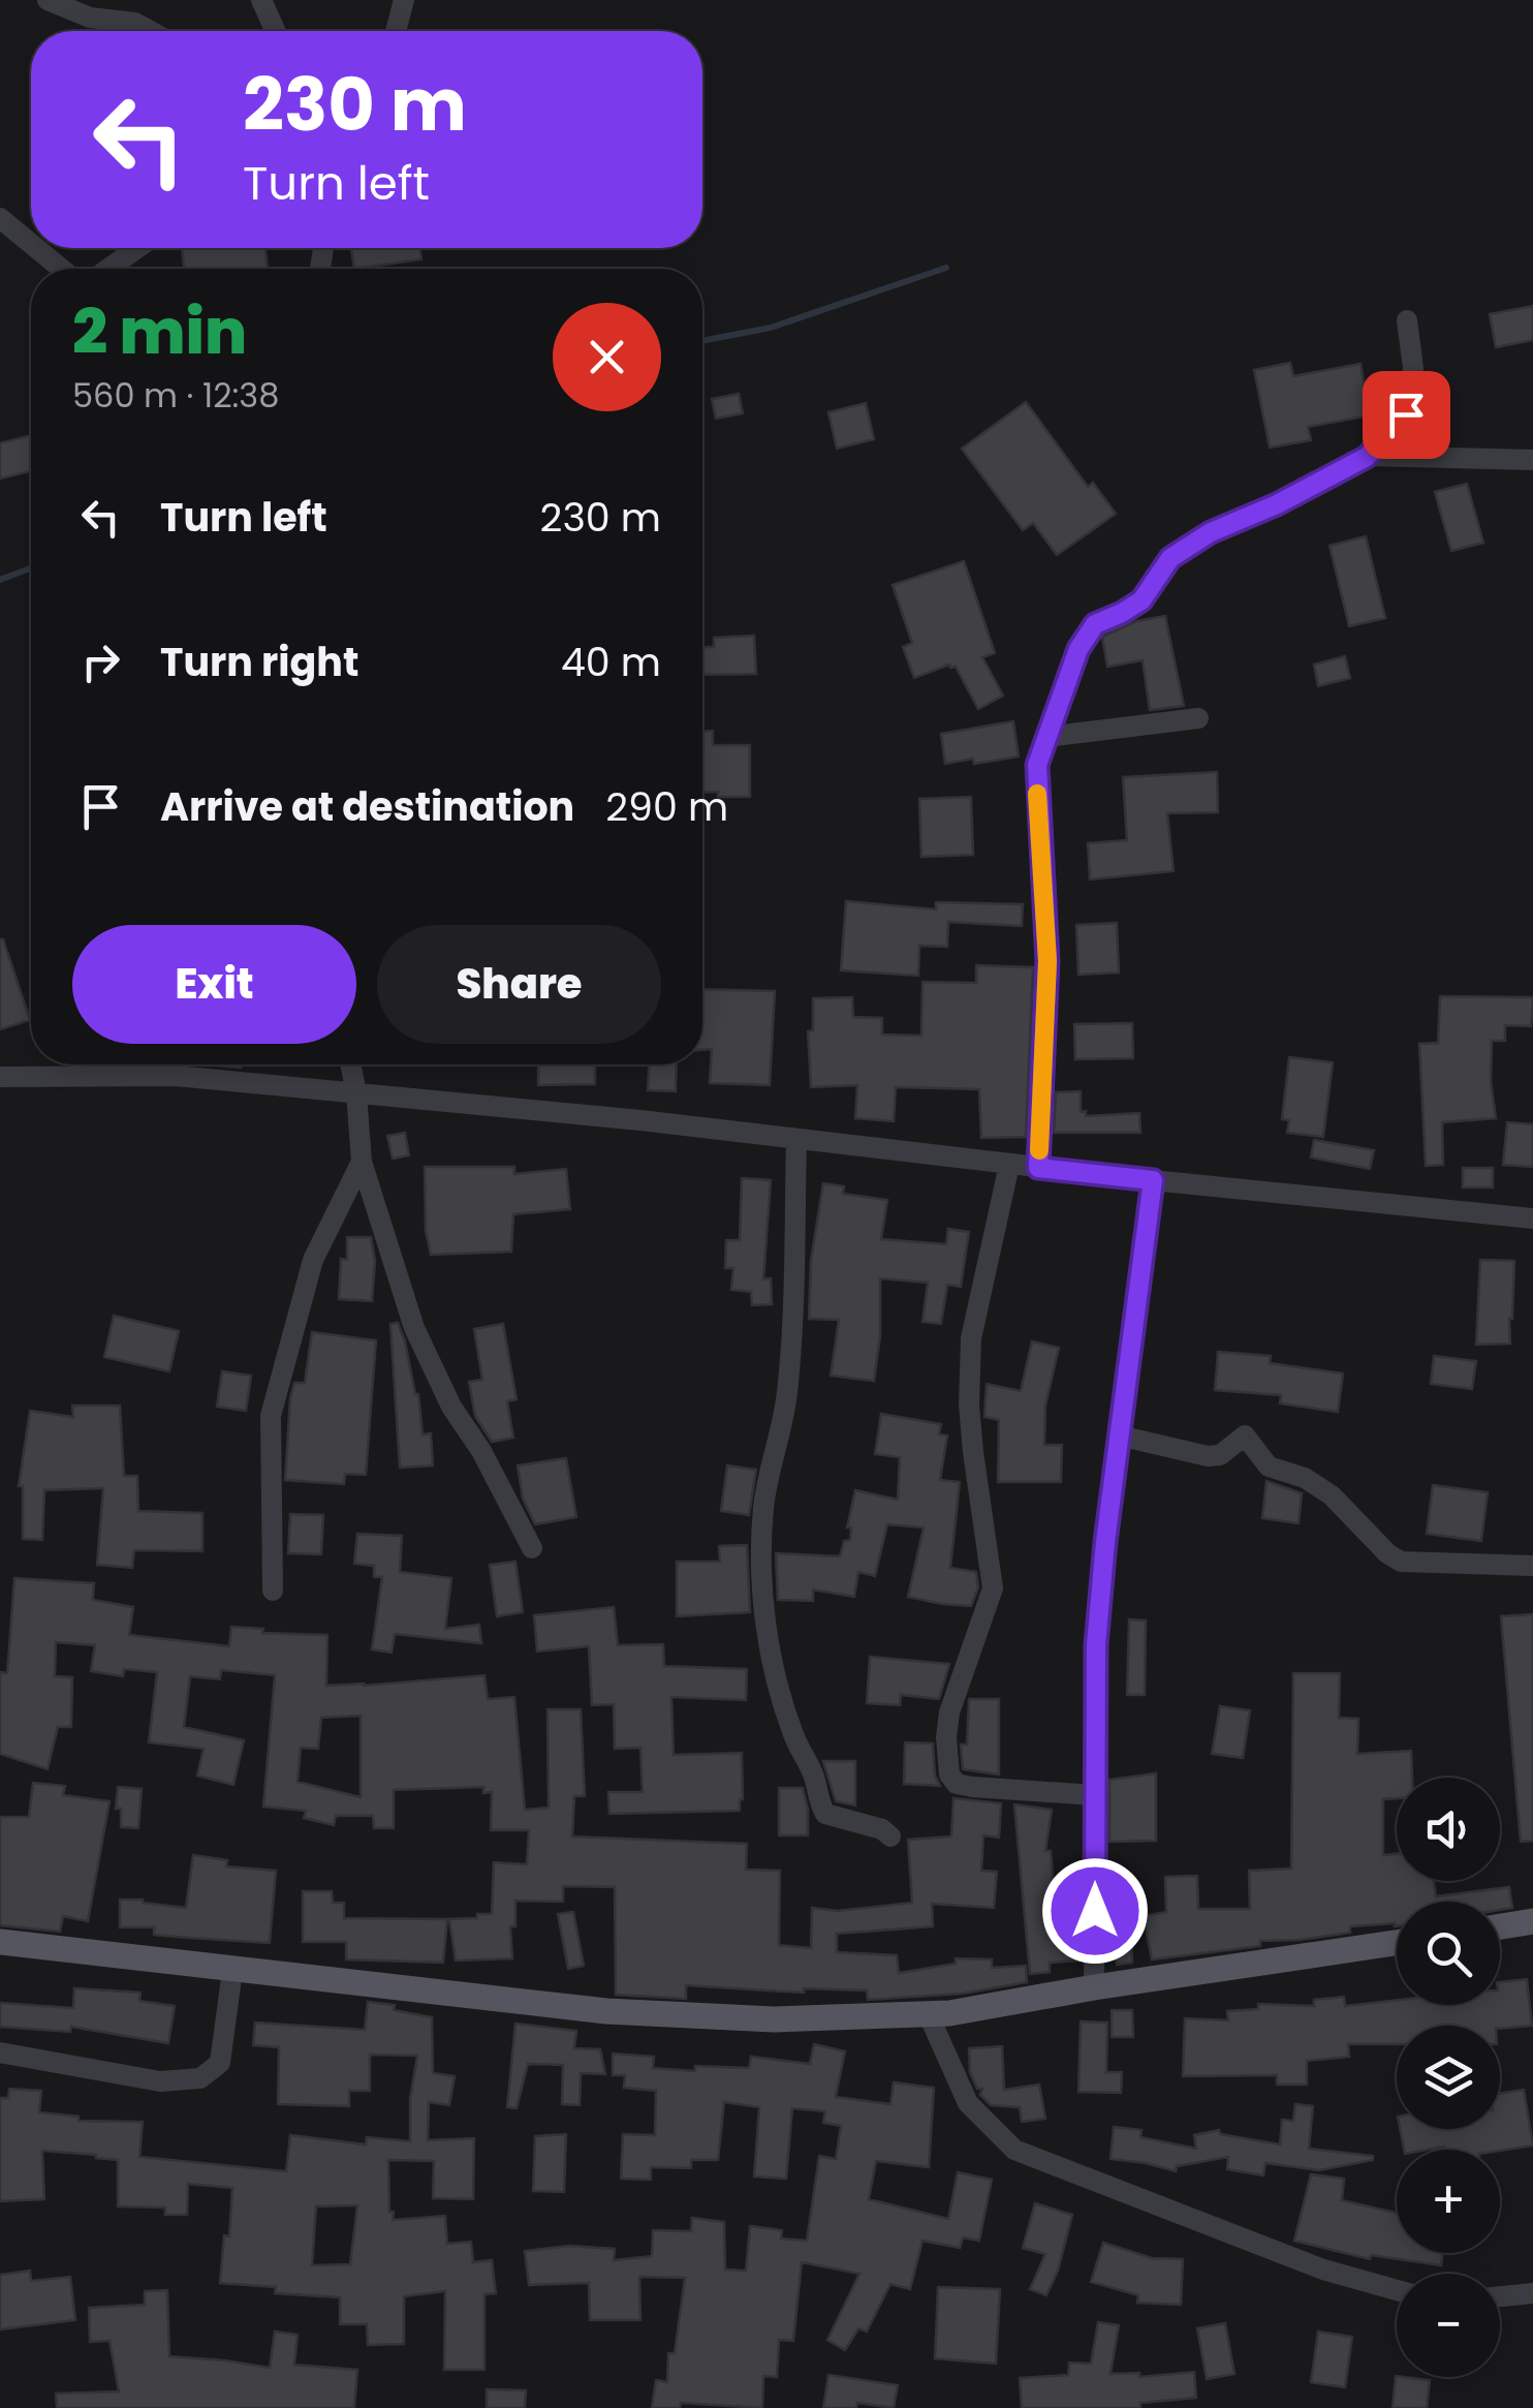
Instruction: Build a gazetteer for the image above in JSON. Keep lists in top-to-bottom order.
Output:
{
  "page": {
    "turn": ["230 m", "Turn left"],
    "heading": ["2 min", "560 m · 12:38"],
    "list": [
      {
        "name": "Turn left",
        "value": "230 m"
      },
      {
        "name": "Turn right",
        "value": "40 m"
      },
      {
        "name": "Arrive at destination",
        "value": "290 m"
      }
    ],
    "buttons": ["Exit", "Share"],
    "map_buttons": ["+", "−"]
  }
}
